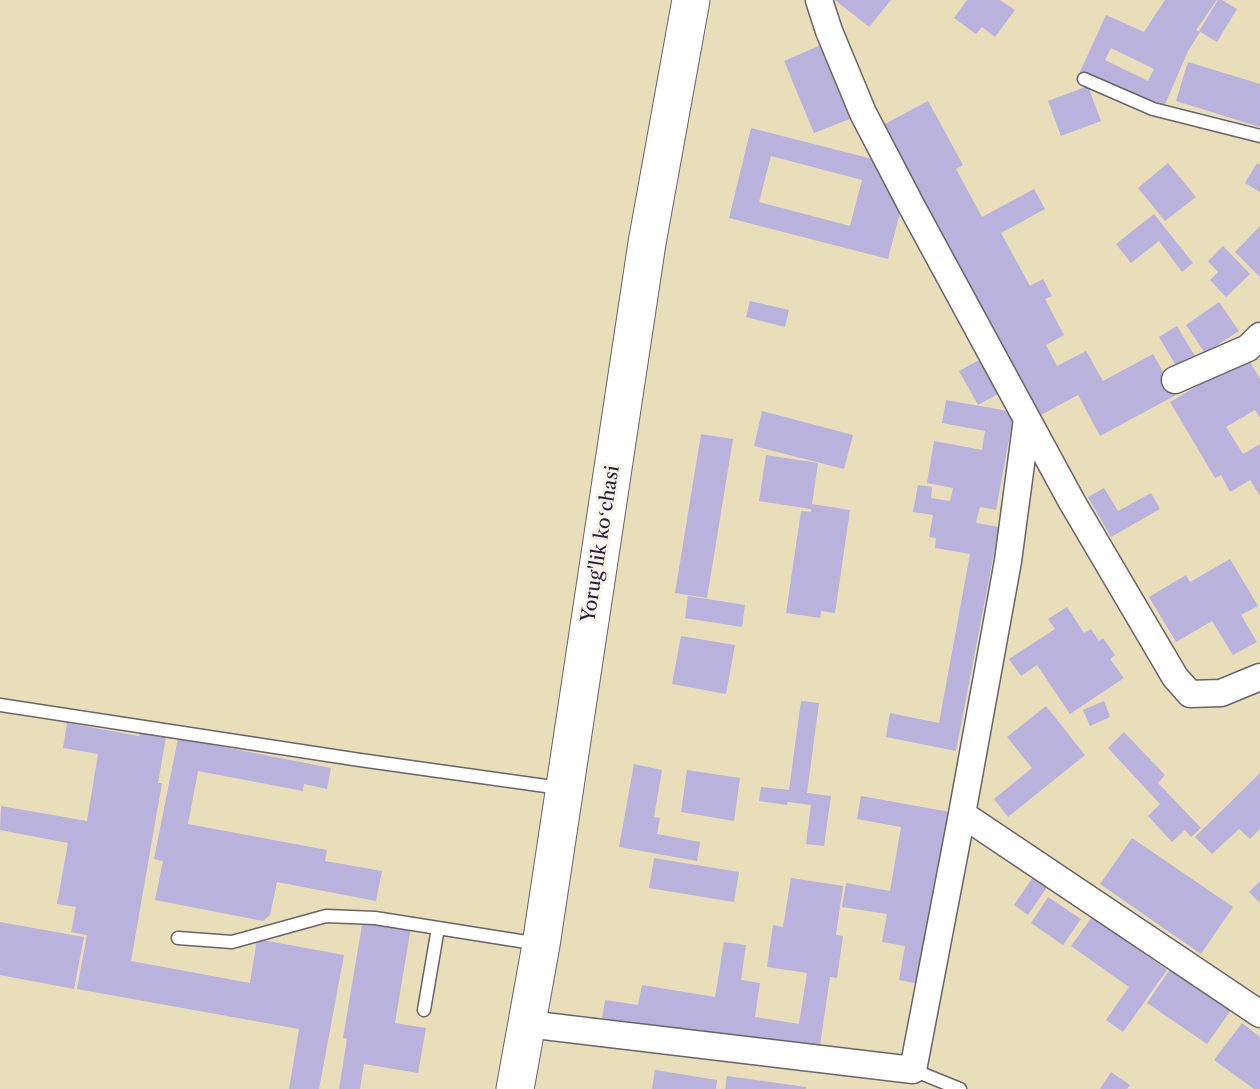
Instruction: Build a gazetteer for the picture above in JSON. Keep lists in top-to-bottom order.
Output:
{
  "streets": {
    "main road": ["Yorug'lik koʻchasi"]
  }
}
